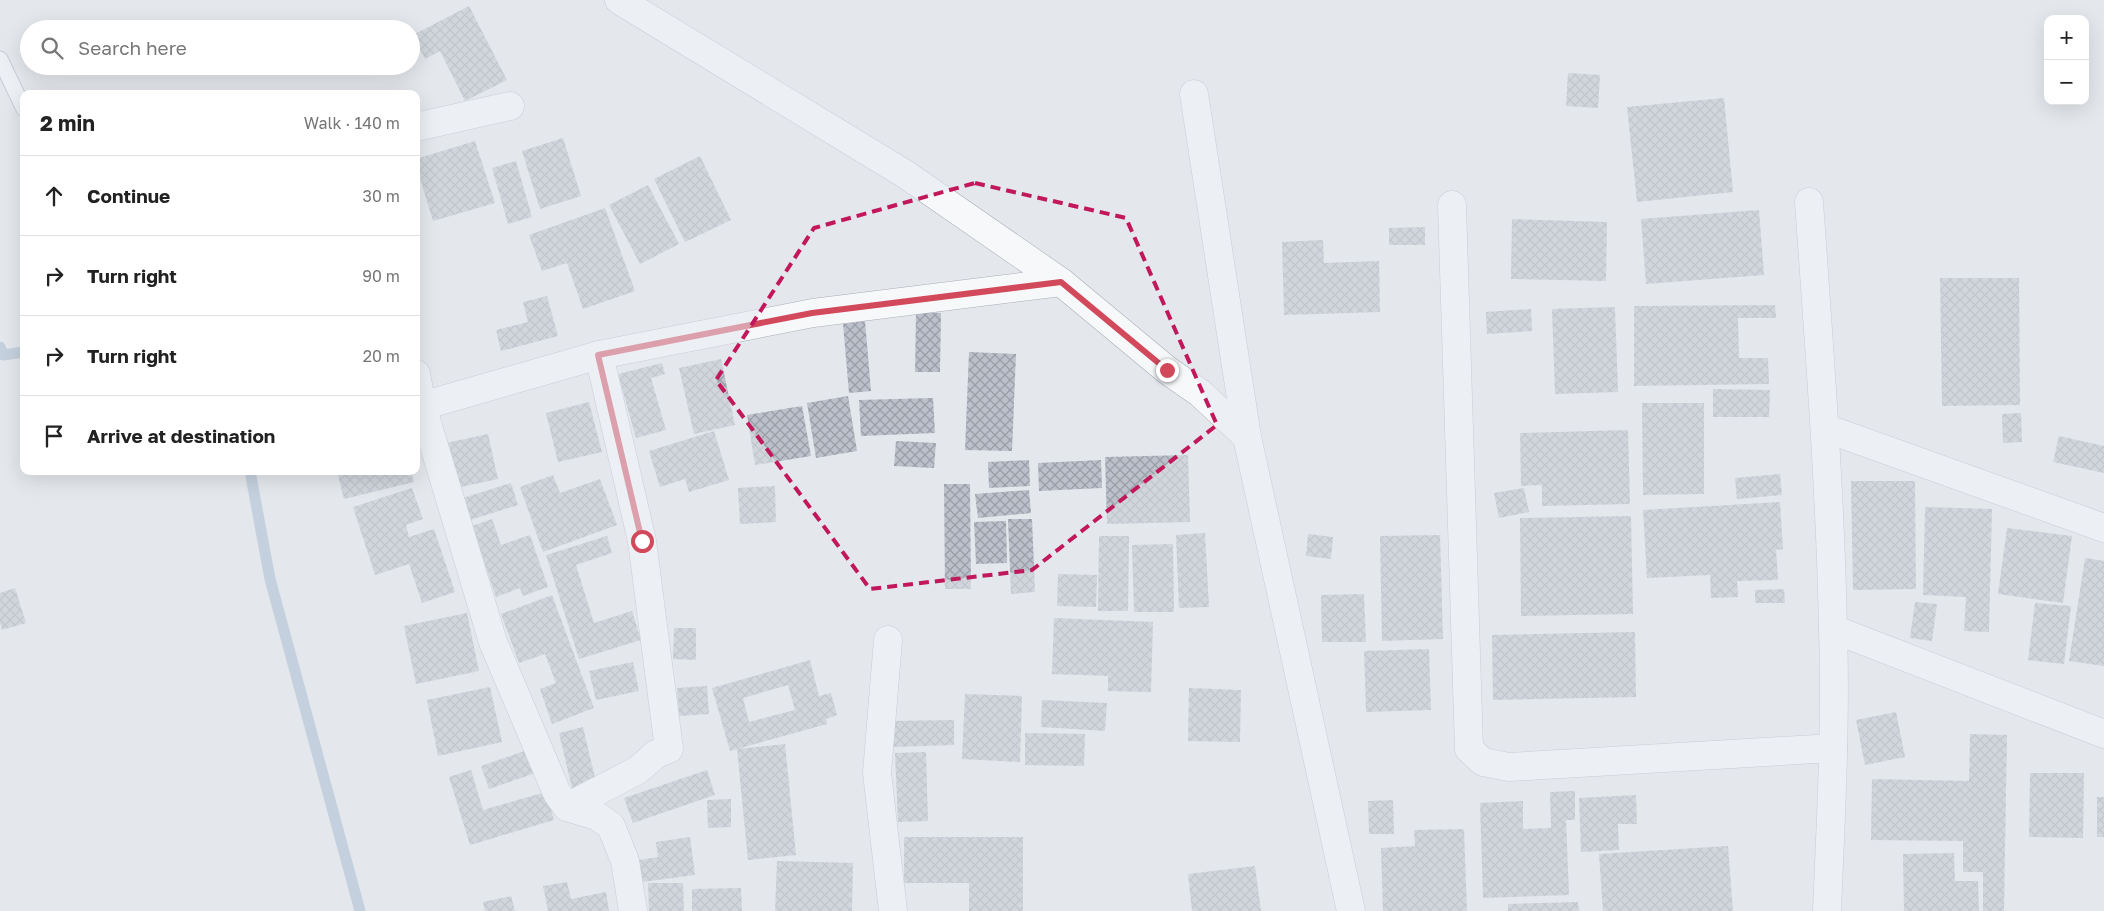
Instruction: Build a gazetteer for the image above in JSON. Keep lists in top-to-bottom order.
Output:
{
  "page": {
    "map_buttons": ["+", "−"],
    "search": "Search here",
    "heading": ["2 min", "Walk · 140 m"],
    "list": [
      ["Continue", "30 m"],
      ["Turn right", "90 m"],
      ["Turn right", "20 m"],
      "Arrive at destination"
    ]
  }
}
